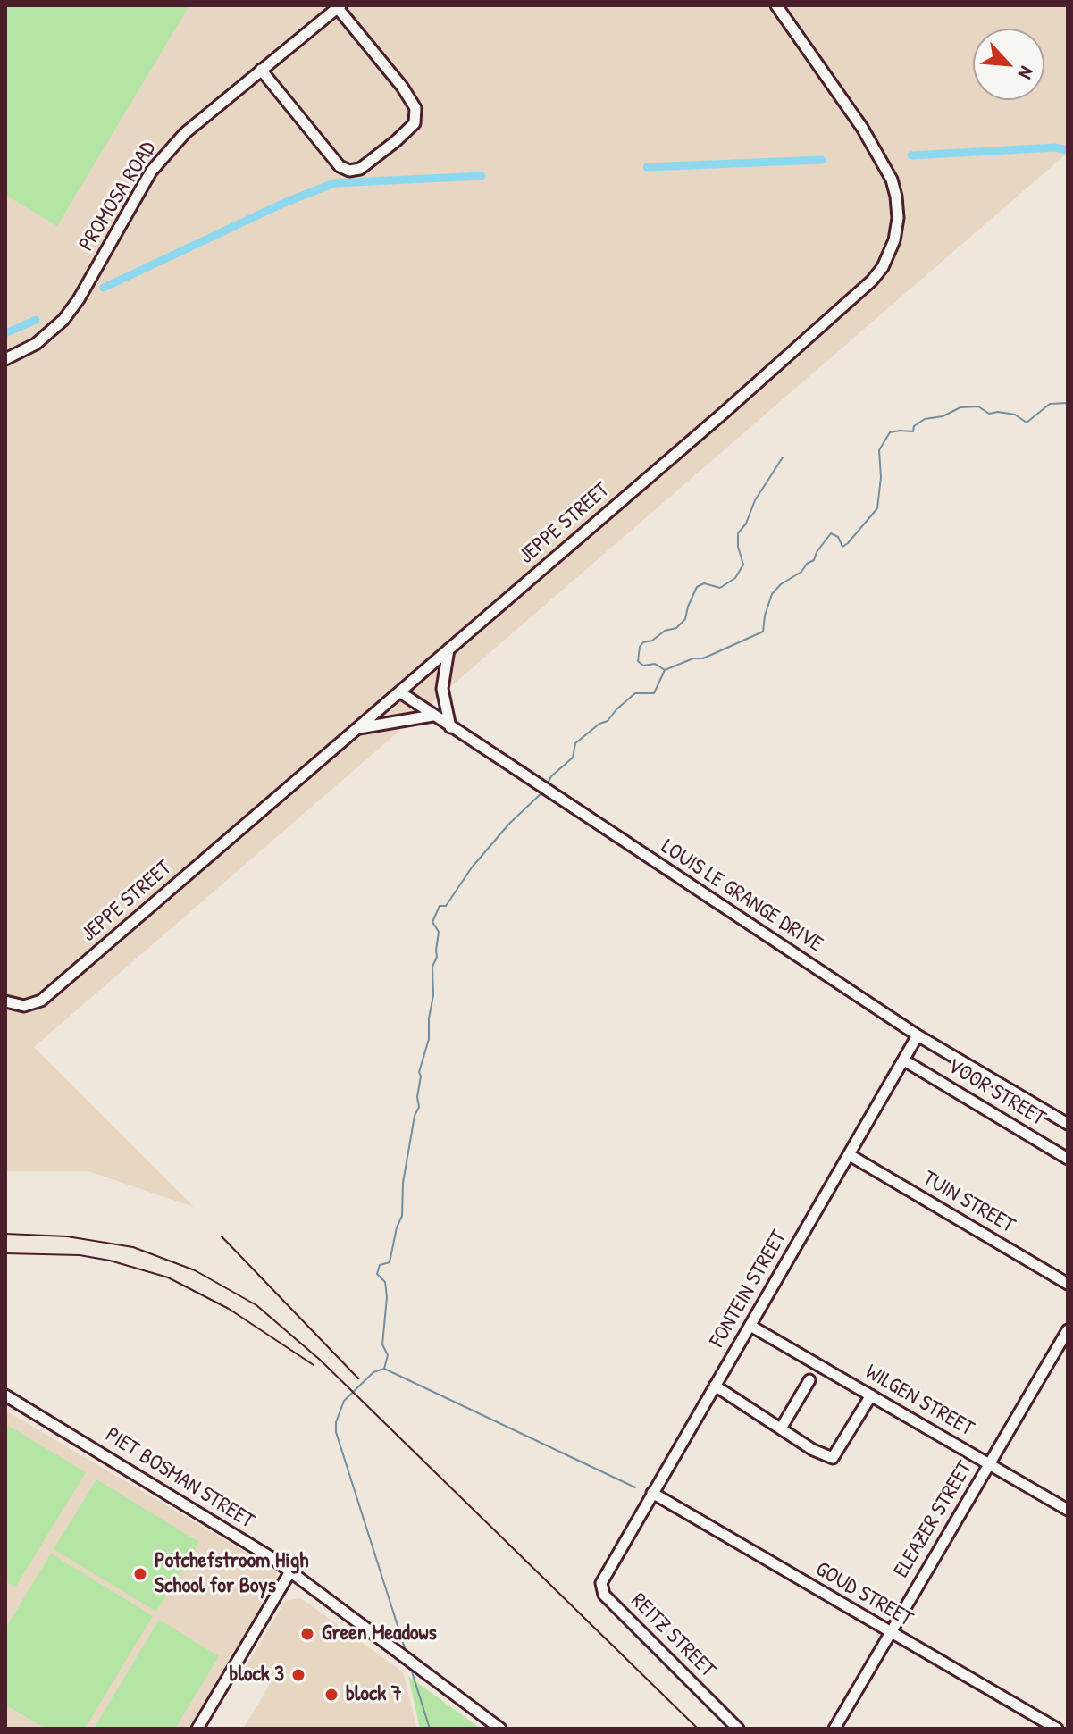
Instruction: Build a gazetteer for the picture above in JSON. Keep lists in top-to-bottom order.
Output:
{
  "streets": {
    "street": [
      "PROMOSA ROAD",
      "JEPPE STREET",
      "LOUIS LE GRANGE DRIVE",
      "VOOR STREET",
      "TUIN STREET",
      "FONTEIN STREET",
      "WILGEN STREET",
      "PIET BOSMAN STREET",
      "ELEAZER STREET",
      "GOUD STREET",
      "REITZ STREET"
    ]
  },
  "crossings": [
    ["JEPPE STREET", "LOUIS LE GRANGE DRIVE"],
    ["LOUIS LE GRANGE DRIVE", "FONTEIN STREET"],
    ["VOOR STREET", "FONTEIN STREET"],
    ["TUIN STREET", "FONTEIN STREET"],
    ["FONTEIN STREET", "WILGEN STREET"],
    ["FONTEIN STREET", "GOUD STREET"],
    ["FONTEIN STREET", "REITZ STREET"],
    ["WILGEN STREET", "ELEAZER STREET"],
    ["ELEAZER STREET", "GOUD STREET"]
  ],
  "places": [
    "Potchefstroom High School for Boys",
    "Green Meadows",
    "block 3",
    "block 7"
  ],
  "north": "bottom right"
}
